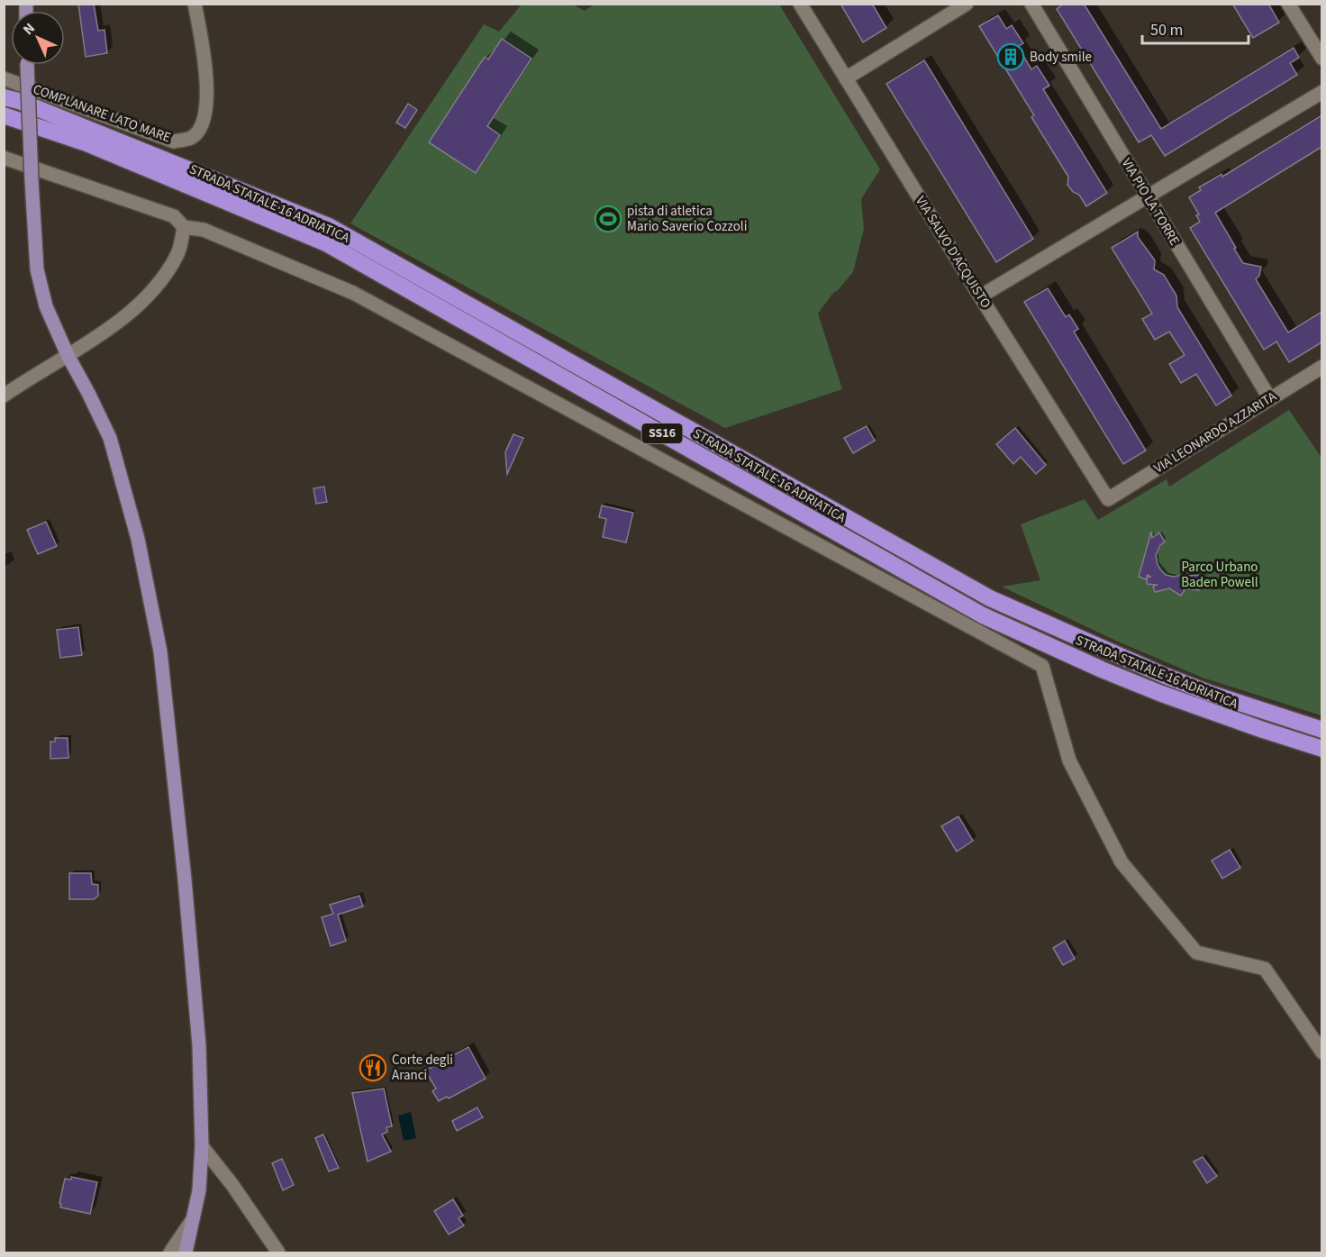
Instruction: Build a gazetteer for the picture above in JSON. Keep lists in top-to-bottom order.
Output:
{
  "streets": {
    "highway": ["STRADA STATALE 16 ADRIATICA", "SS16"],
    "street": [
      "COMPLANARE LATO MARE",
      "VIA PIO LA TORRE",
      "VIA SALVO D'ACQUISTO",
      "VIA LEONARDO AZZARITA"
    ]
  },
  "crossings": [
    ["VIA PIO LA TORRE", "VIA LEONARDO AZZARITA"],
    ["VIA SALVO D'ACQUISTO", "VIA LEONARDO AZZARITA"]
  ],
  "parks": ["Parco Urbano Baden Powell"],
  "places": {
    "building": ["Body smile"],
    "sports": ["pista di atletica Mario Saverio Cozzoli"],
    "restaurant": ["Corte degli Aranci"]
  },
  "scale_bar": "50 m",
  "north": "top left"
}
